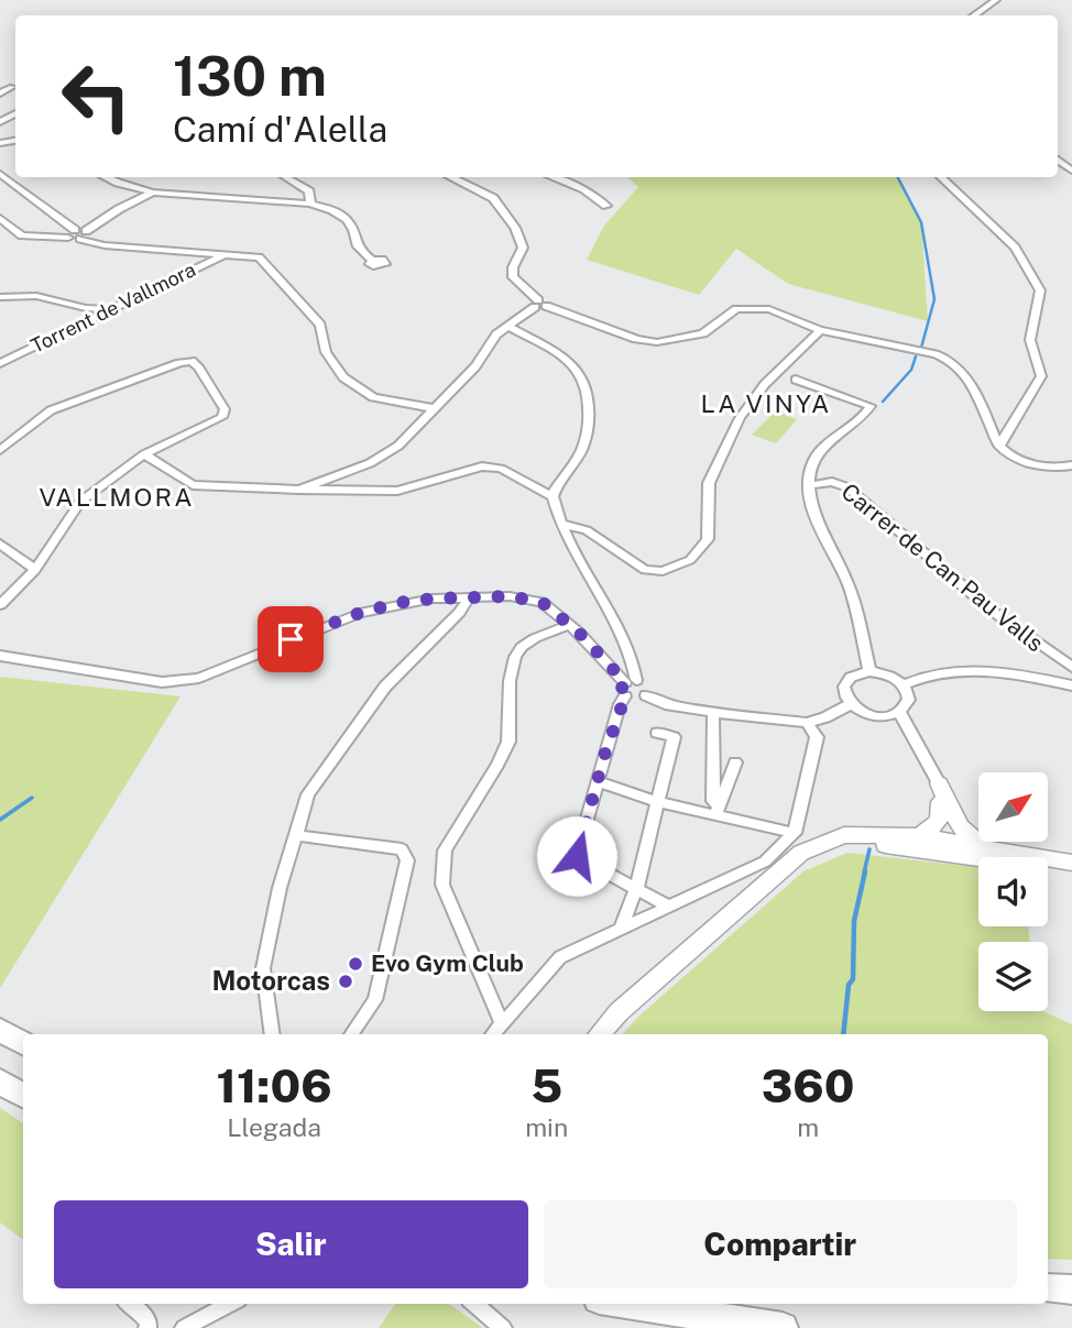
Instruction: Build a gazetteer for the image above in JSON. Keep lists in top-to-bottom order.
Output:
{
  "streets": {
    "street": ["Torrent de Vallmora", "Carrer de Can Pau Valls"]
  },
  "districts": ["LA VINYA", "VALLMORA"],
  "places": ["Evo Gym Club", "Motorcas"],
  "north": "top right",
  "page": {
    "turn": ["130 m", "Camí d'Alella"],
    "eta": [
      "11:06",
      "Llegada",
      "5",
      "min",
      "360",
      "m"
    ],
    "buttons": ["Salir", "Compartir"]
  }
}
